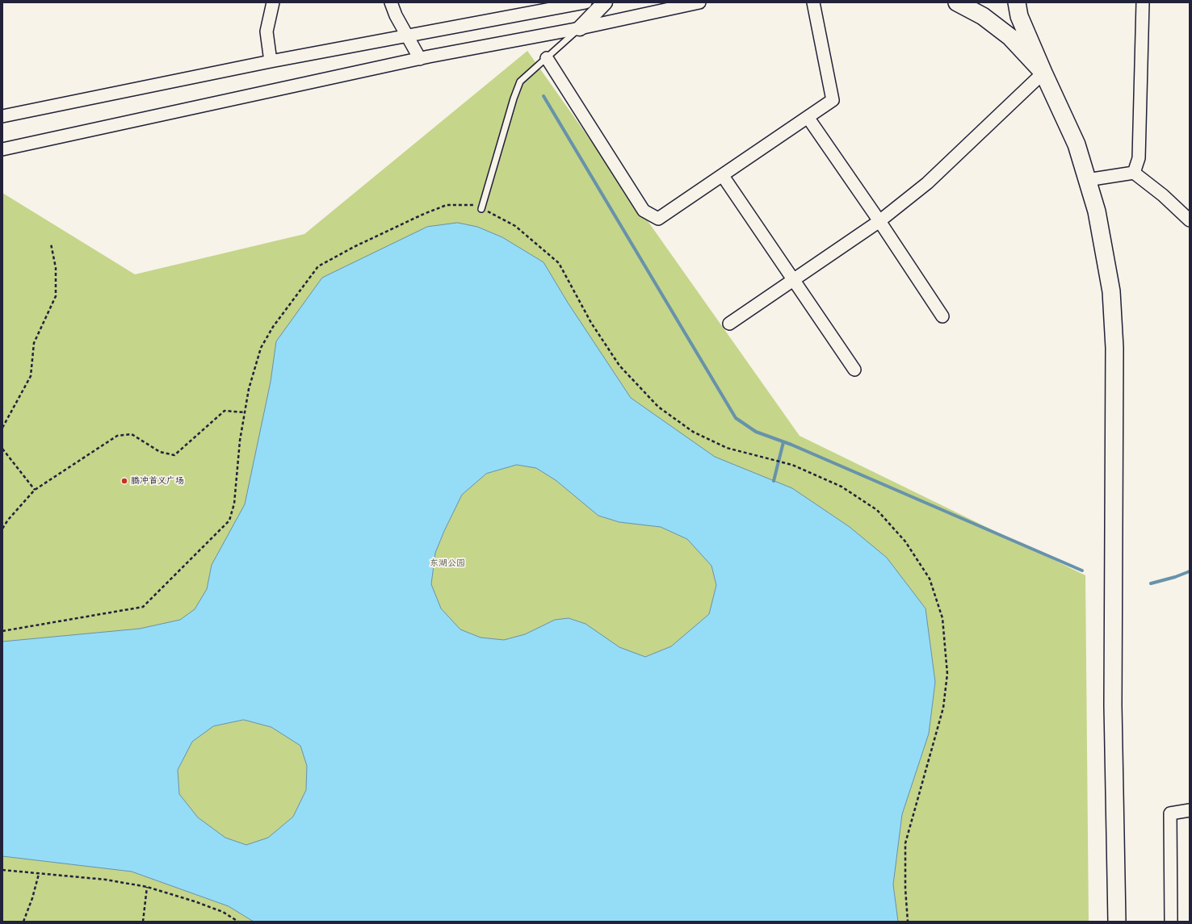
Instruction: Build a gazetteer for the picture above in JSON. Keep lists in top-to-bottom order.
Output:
{
  "parks": ["东湖公园"],
  "places": ["腾冲首义广场"]
}
